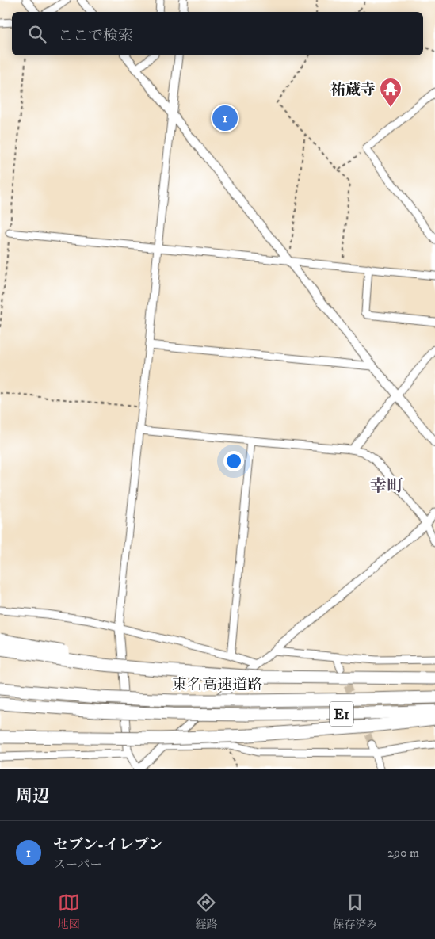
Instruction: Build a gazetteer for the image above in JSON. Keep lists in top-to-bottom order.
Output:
{
  "streets": {
    "highway": ["東名高速道路", "E1"]
  },
  "districts": ["幸町"],
  "places": {
    "temple": ["祐蔵寺"]
  },
  "page": {
    "search": "ここで検索",
    "pins": "1",
    "heading": "周辺",
    "list": [
      {
        "mark": "1",
        "name": "セブン-イレブン",
        "note": "スーパー",
        "value": "290 m"
      }
    ],
    "nav": ["地図", "経路", "保存済み"]
  }
}
